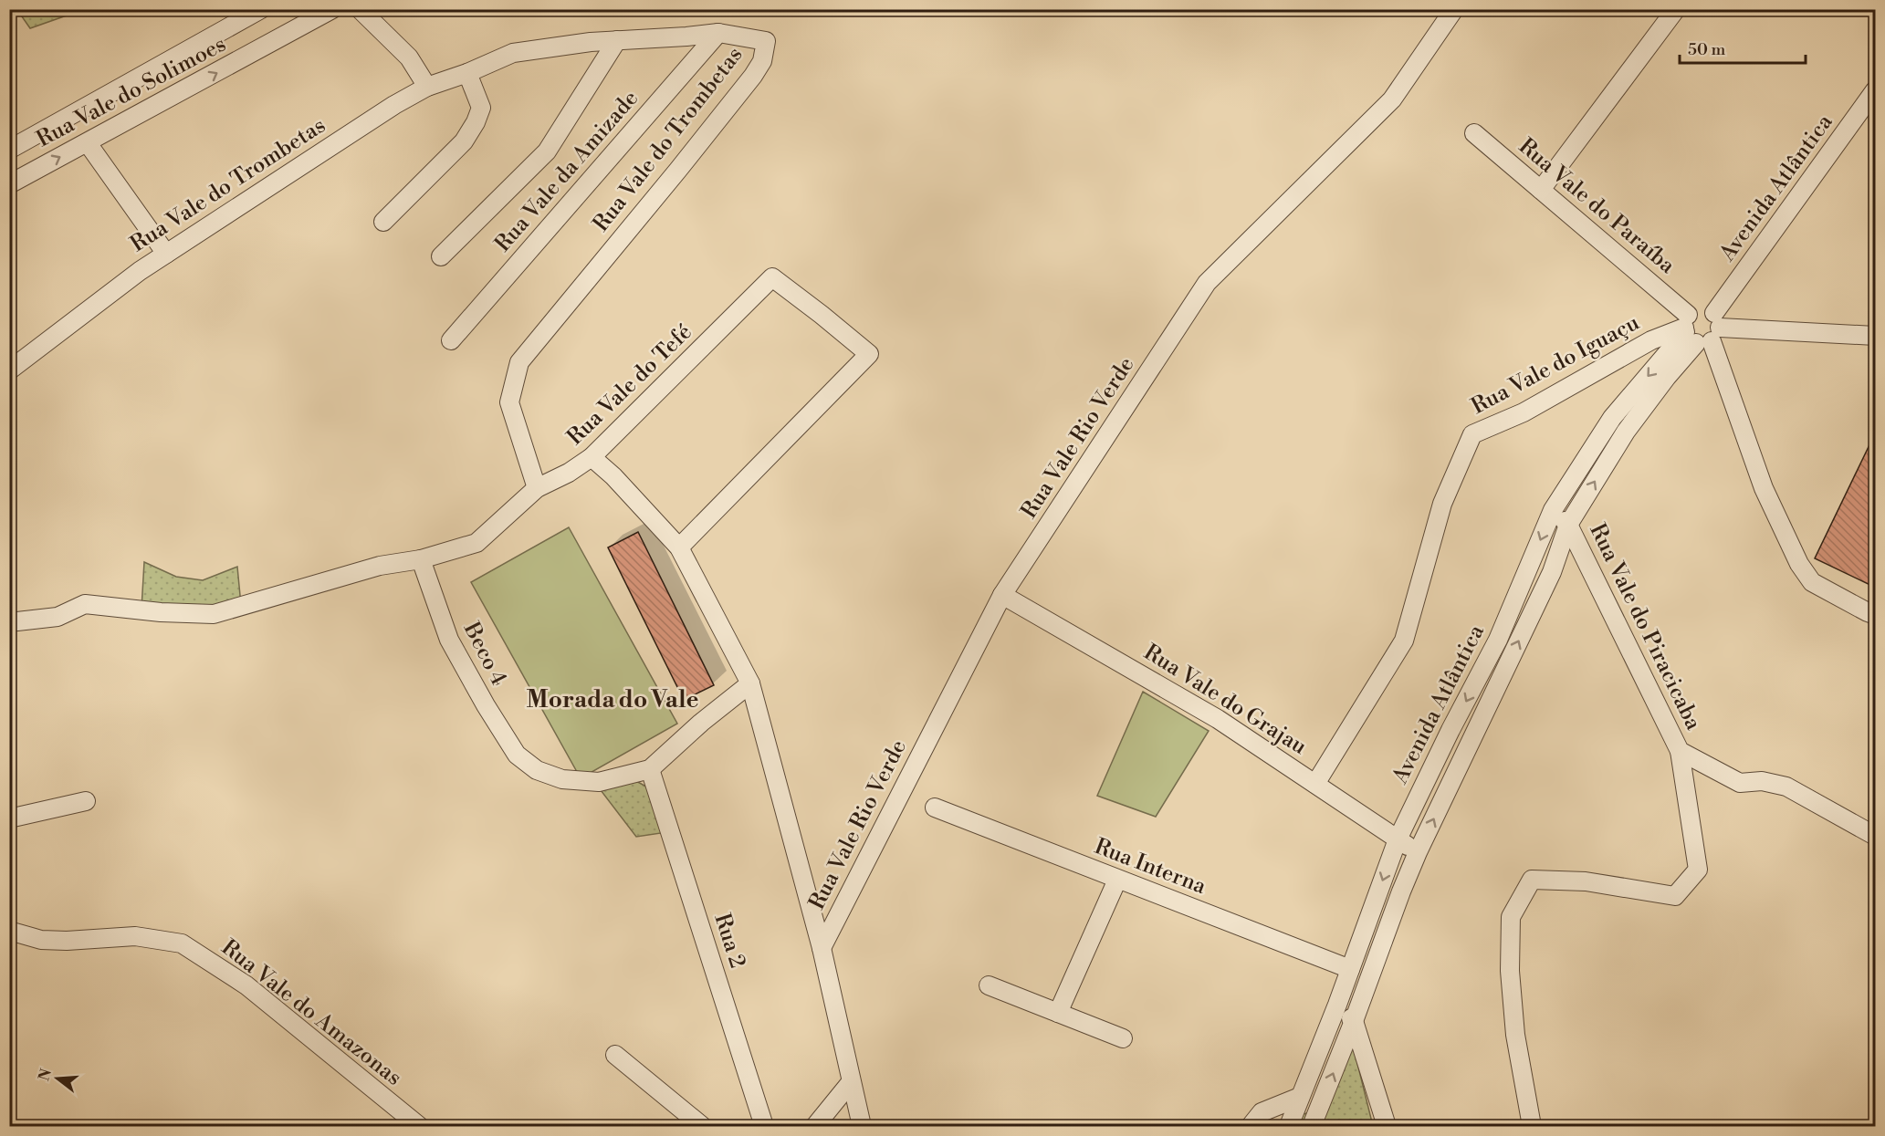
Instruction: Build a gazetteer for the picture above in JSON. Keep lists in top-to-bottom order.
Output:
{
  "streets": {
    "street": [
      "Rua Vale do Solimoes",
      "Rua Vale do Trombetas",
      "Rua Vale da Amizade",
      "Avenida Atlântica",
      "Rua Vale do Paraíba",
      "Rua Vale do Iguaçu",
      "Rua Vale do Tefé",
      "Rua Vale Rio Verde",
      "Rua Vale do Piracicaba",
      "Beco 4",
      "Rua Vale do Grajau",
      "Rua Interna",
      "Rua 2",
      "Rua Vale do Amazonas"
    ]
  },
  "crossings": [
    ["Rua Vale do Trombetas", "Rua Vale da Amizade"],
    ["Rua Vale do Trombetas", "Rua Vale do Tefé"],
    ["Avenida Atlântica", "Rua Vale do Paraíba"],
    ["Avenida Atlântica", "Rua Vale do Iguaçu"],
    ["Avenida Atlântica", "Rua Vale do Piracicaba"],
    ["Avenida Atlântica", "Rua Vale do Grajau"],
    ["Avenida Atlântica", "Rua Interna"],
    ["Rua Vale do Paraíba", "Rua Vale do Iguaçu"],
    ["Rua Vale do Iguaçu", "Rua Vale do Grajau"],
    ["Rua Vale do Tefé", "Beco 4"],
    ["Rua Vale Rio Verde", "Rua Vale do Grajau"],
    ["Beco 4", "Rua 2"]
  ],
  "districts": ["Morada do Vale"],
  "scale_bar": "50 m",
  "north": "left"
}
